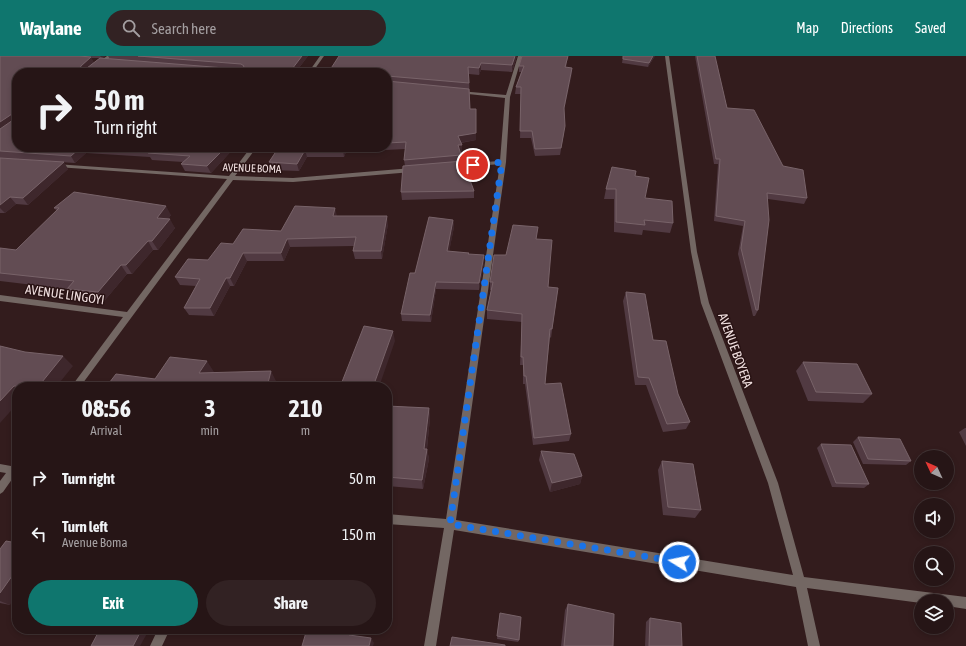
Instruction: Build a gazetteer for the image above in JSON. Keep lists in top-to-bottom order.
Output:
{
  "streets": {
    "street": ["AVENUE BOMA", "AVENUE LINGOYI", "AVENUE BOYERA"]
  },
  "north": "top left",
  "page": {
    "header": "Waylane",
    "search": "Search here",
    "nav": ["Map", "Directions", "Saved"],
    "turn": ["50 m", "Turn right"],
    "eta": [
      "08:56",
      "Arrival",
      "3",
      "min",
      "210",
      "m"
    ],
    "list": [
      {
        "name": "Turn right",
        "value": "50 m"
      },
      {
        "name": "Turn left",
        "note": "Avenue Boma",
        "value": "150 m"
      }
    ],
    "buttons": ["Exit", "Share"]
  }
}
